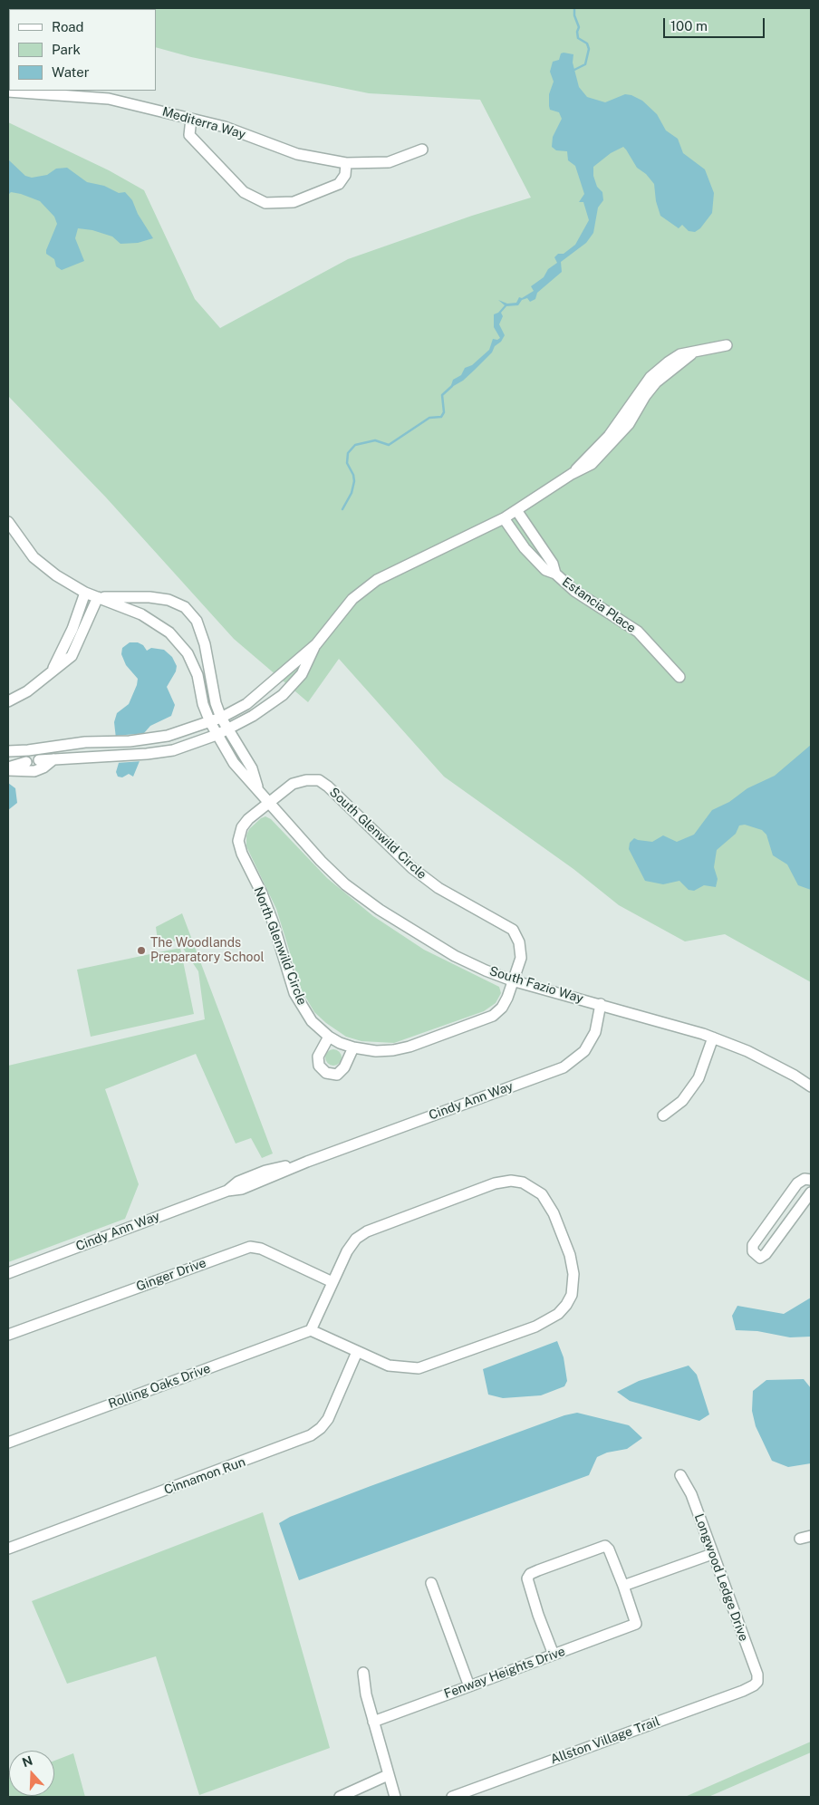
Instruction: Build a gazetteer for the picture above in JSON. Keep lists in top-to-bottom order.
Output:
{
  "streets": {
    "street": [
      "Mediterra Way",
      "Estancia Place",
      "South Glenwild Circle",
      "North Glenwild Circle",
      "South Fazio Way",
      "Cindy Ann Way",
      "Ginger Drive",
      "Rolling Oaks Drive",
      "Cinnamon Run",
      "Longwood Ledge Drive",
      "Fenway Heights Drive",
      "Allston Village Trail"
    ]
  },
  "crossings": [
    ["South Glenwild Circle", "North Glenwild Circle"],
    ["South Glenwild Circle", "South Fazio Way"],
    ["North Glenwild Circle", "South Fazio Way"],
    ["South Fazio Way", "Cindy Ann Way"],
    ["Longwood Ledge Drive", "Allston Village Trail"]
  ],
  "places": ["The Woodlands Preparatory School"],
  "legend": ["Road", "Park", "Water"],
  "scale_bar": "100 m",
  "north": "top"
}
